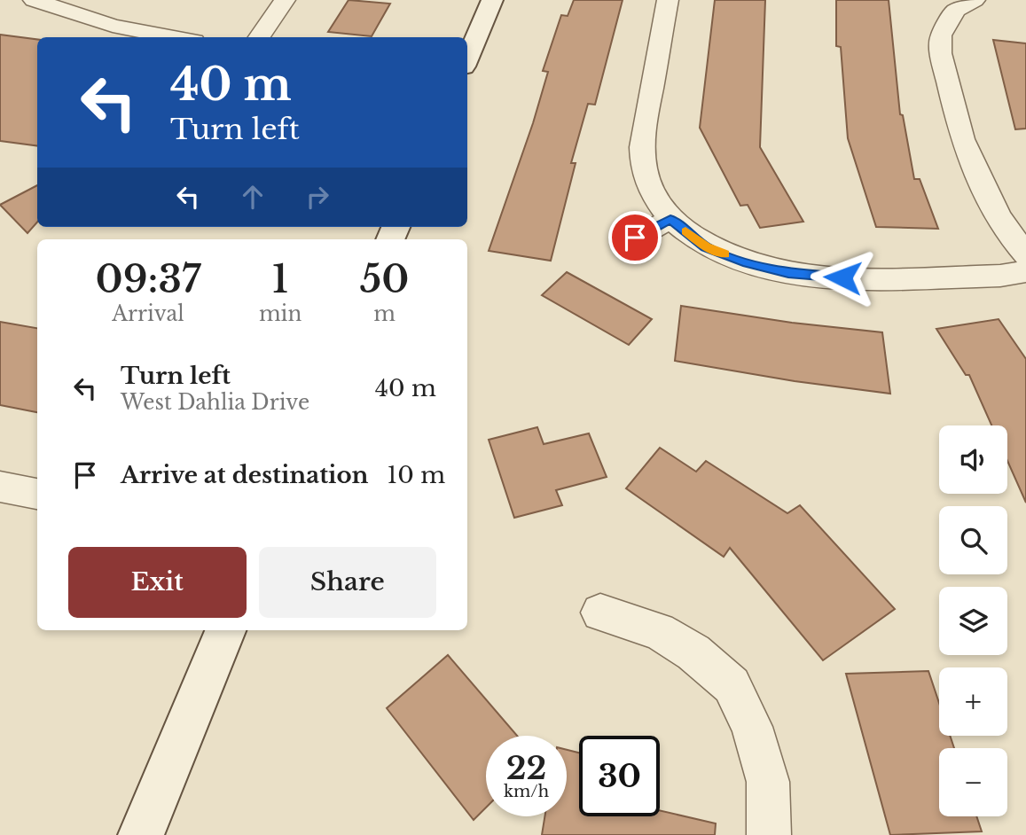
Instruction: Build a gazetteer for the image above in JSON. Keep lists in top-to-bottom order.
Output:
{
  "page": {
    "turn": ["40 m", "Turn left"],
    "eta": [
      "09:37",
      "Arrival",
      "1",
      "min",
      "50",
      "m"
    ],
    "list": [
      {
        "name": "Turn left",
        "note": "West Dahlia Drive",
        "value": "40 m"
      },
      {
        "name": "Arrive at destination",
        "value": "10 m"
      }
    ],
    "map_buttons": ["+", "−"],
    "buttons": ["Exit", "Share"],
    "speed": "22 km/h",
    "limit": "30"
  }
}
